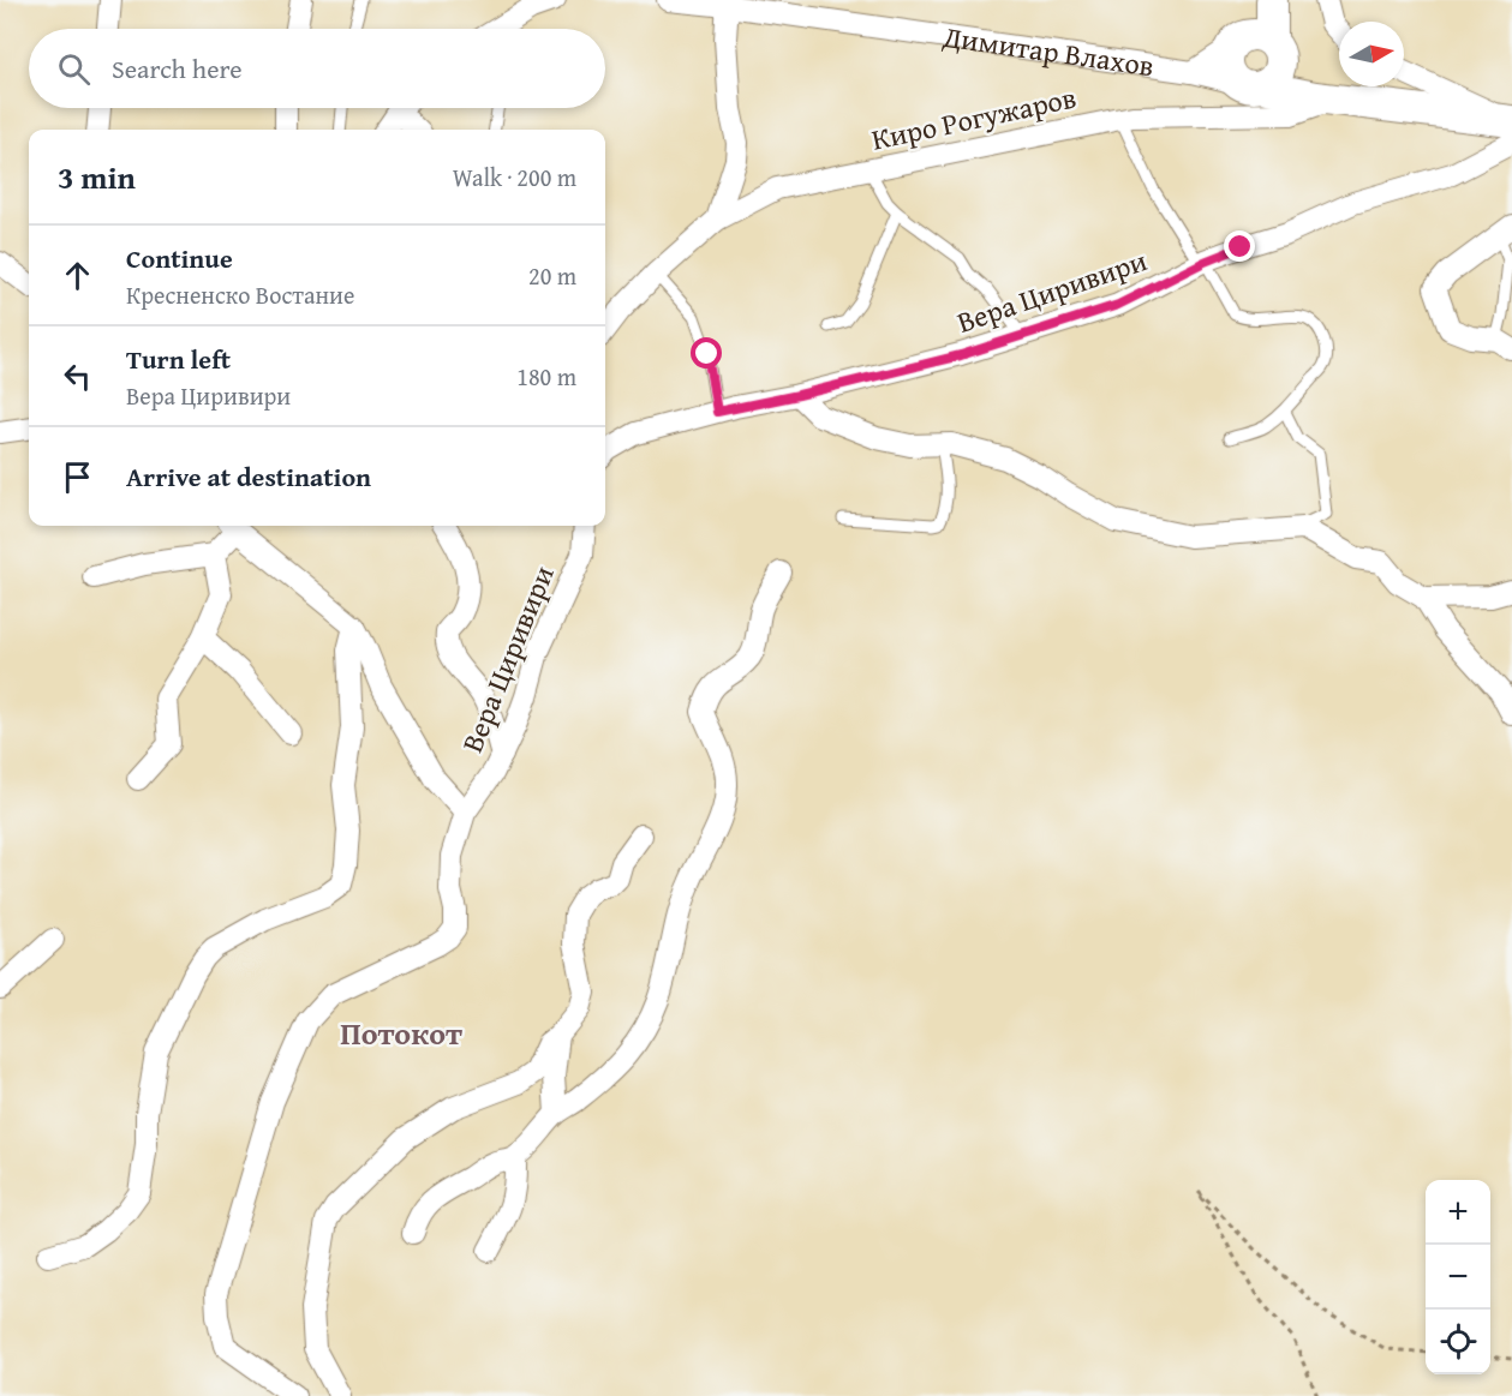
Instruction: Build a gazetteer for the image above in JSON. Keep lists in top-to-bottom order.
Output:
{
  "streets": {
    "street": ["Димитар Влахов", "Киро Рогужаров", "Вера Циривири"]
  },
  "districts": ["Потокот"],
  "north": "right",
  "page": {
    "search": "Search here",
    "heading": ["3 min", "Walk · 200 m"],
    "list": [
      ["Continue", "Кресненско Востание", "20 m"],
      ["Turn left", "Вера Циривири", "180 m"],
      "Arrive at destination"
    ],
    "map_buttons": ["+", "−"]
  }
}
